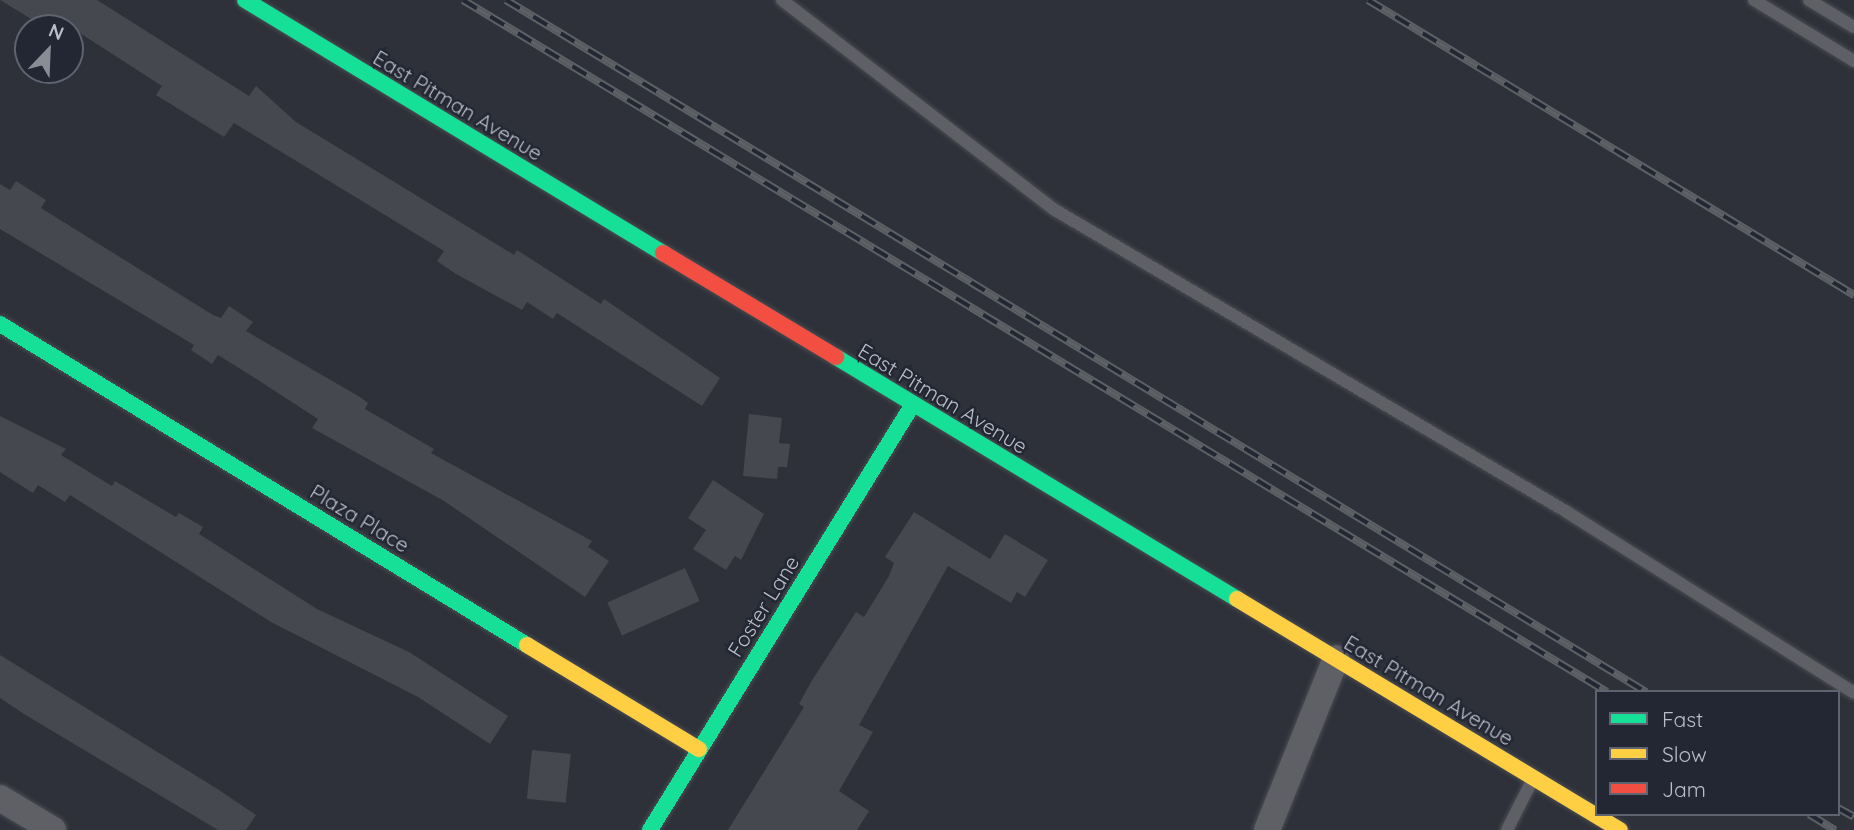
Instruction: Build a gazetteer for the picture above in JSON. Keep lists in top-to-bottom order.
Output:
{
  "streets": {
    "street": ["East Pitman Avenue", "Plaza Place", "Foster Lane"]
  },
  "crossings": [
    ["East Pitman Avenue", "Foster Lane"],
    ["Plaza Place", "Foster Lane"]
  ],
  "legend": ["Fast", "Slow", "Jam"],
  "north": "top right"
}
